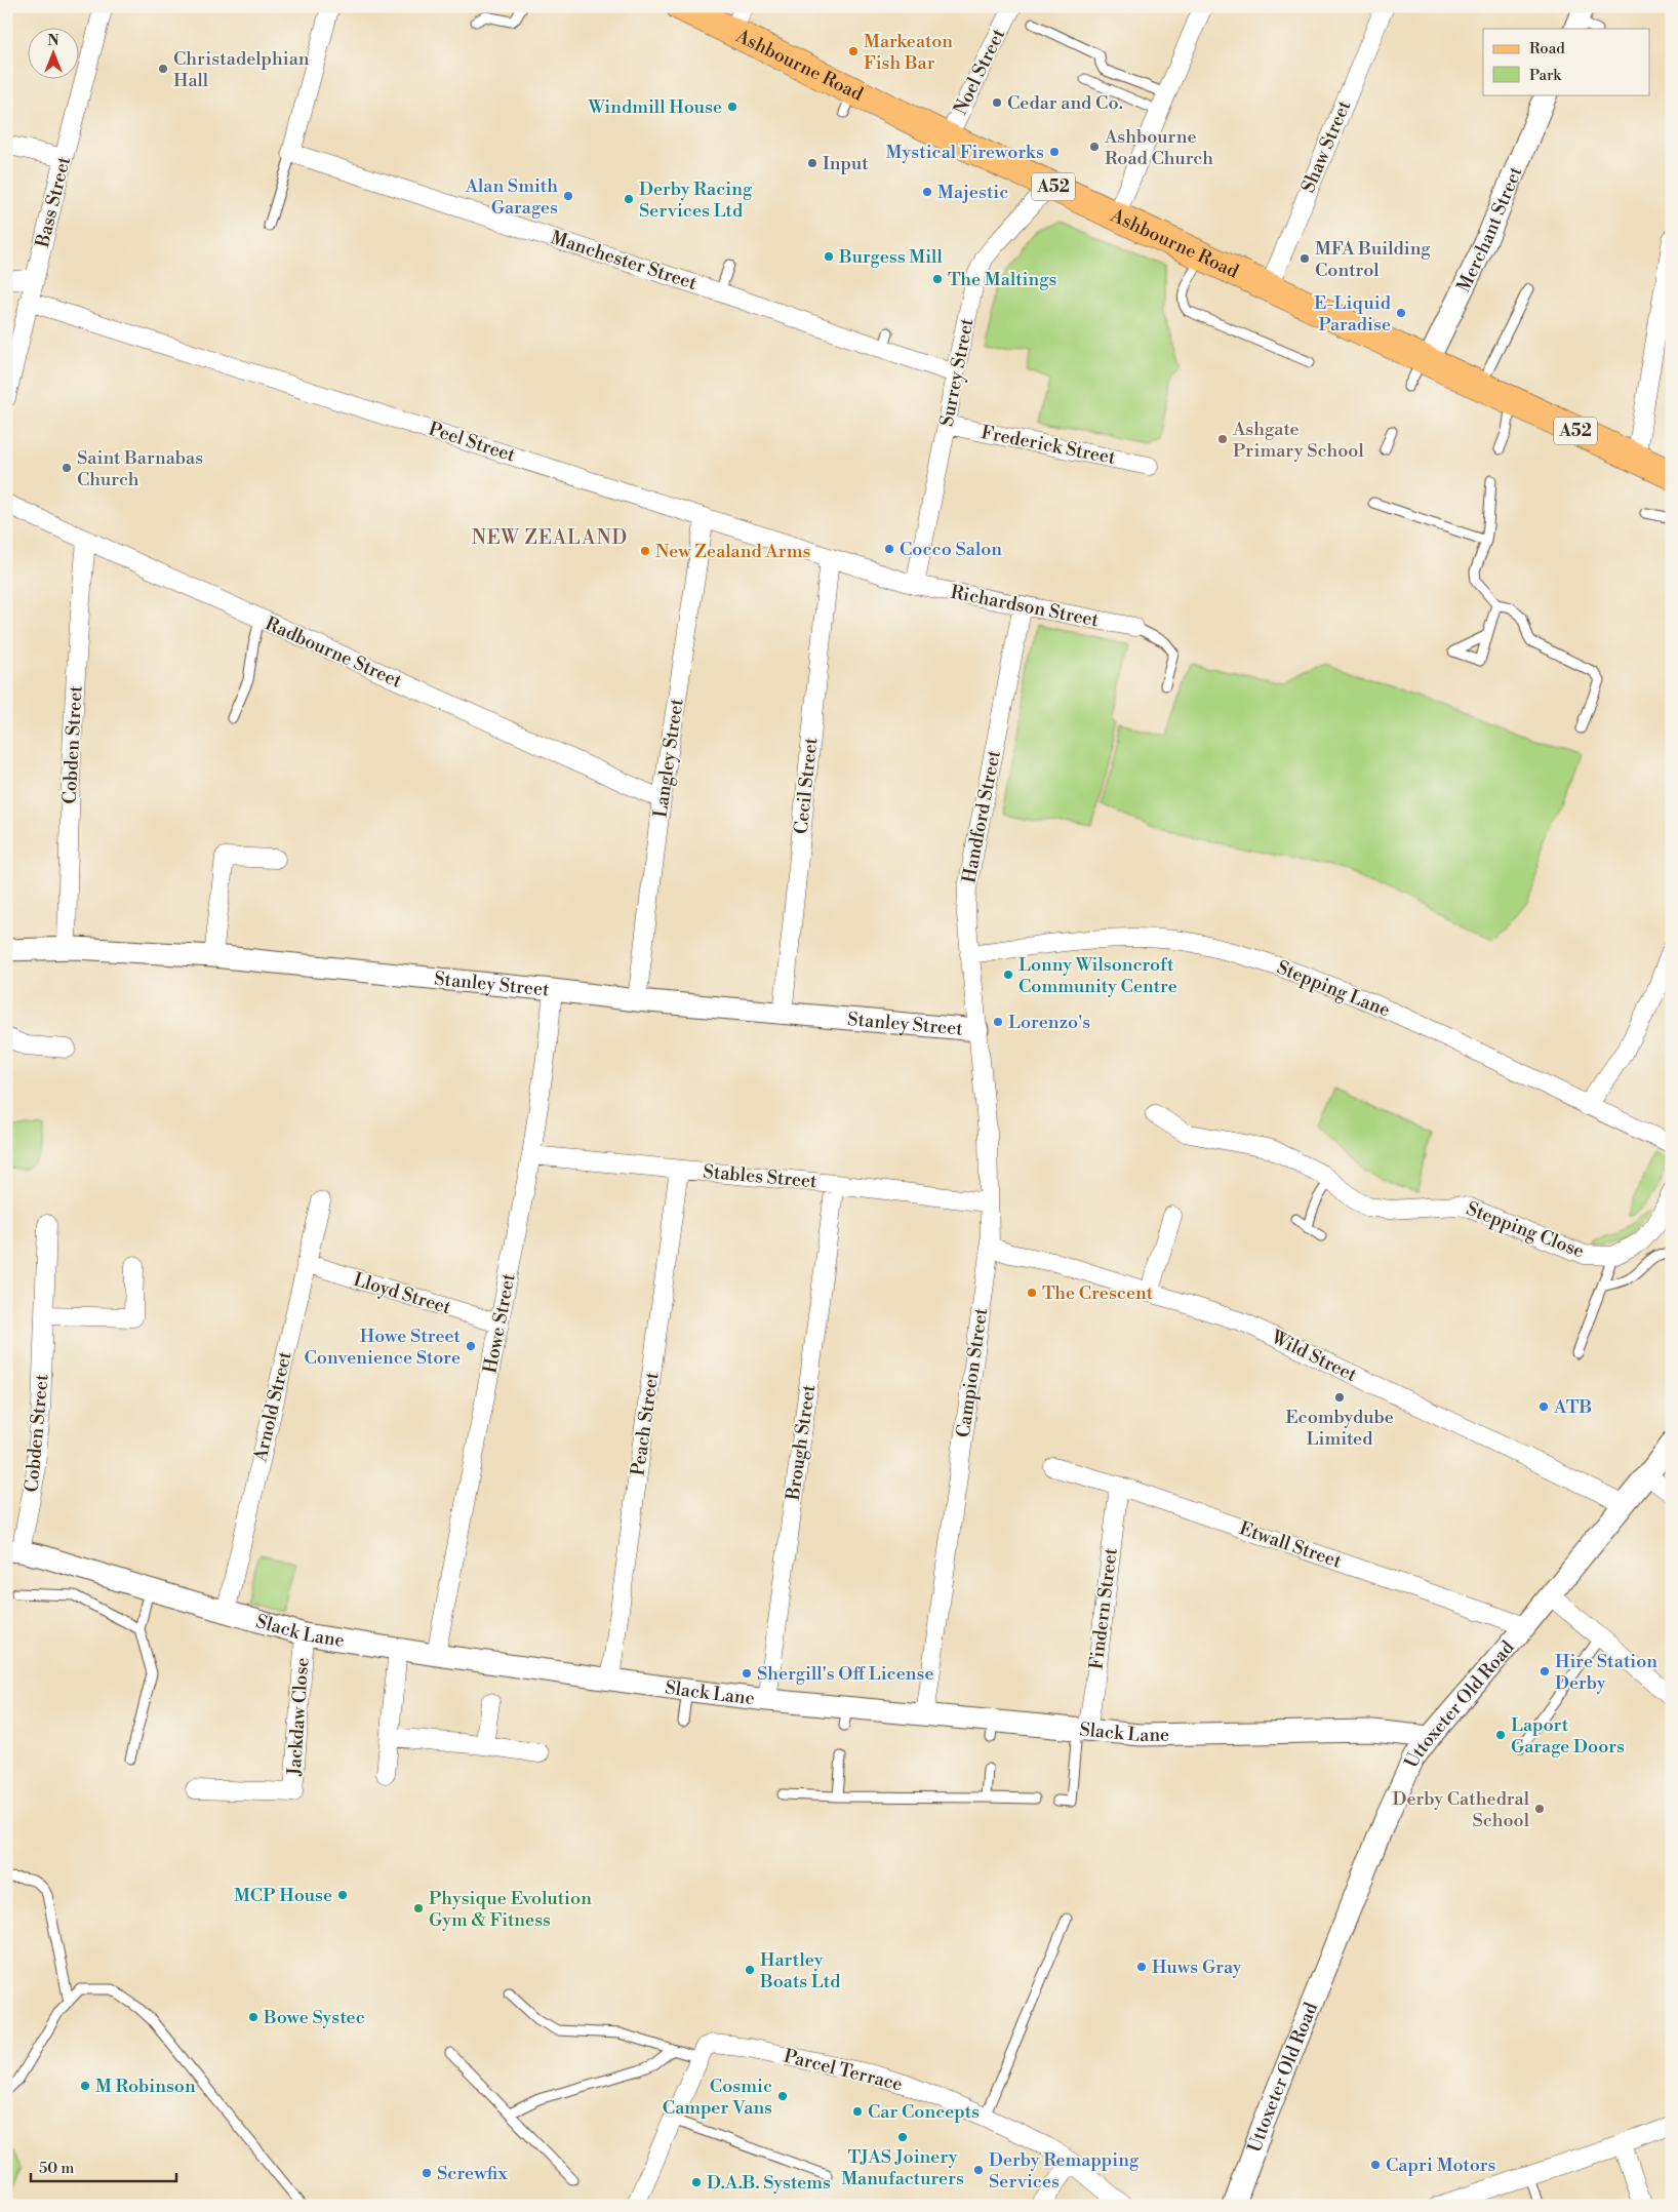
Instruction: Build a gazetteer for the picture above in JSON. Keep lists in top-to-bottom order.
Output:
{
  "streets": {
    "main road": ["Ashbourne Road", "A52"],
    "street": [
      "Noel Street",
      "Shaw Street",
      "Bass Street",
      "Merchant Street",
      "Manchester Street",
      "Surrey Street",
      "Peel Street",
      "Frederick Street",
      "Richardson Street",
      "Radbourne Street",
      "Cobden Street",
      "Langley Street",
      "Cecil Street",
      "Handford Street",
      "Stanley Street",
      "Stepping Lane",
      "Stables Street",
      "Stepping Close",
      "Lloyd Street",
      "Howe Street",
      "Wild Street",
      "Campion Street",
      "Arnold Street",
      "Peach Street",
      "Brough Street",
      "Etwall Street",
      "Findern Street",
      "Slack Lane",
      "Uttoxeter Old Road",
      "Jackdaw Close",
      "Parcel Terrace"
    ]
  },
  "crossings": [
    ["Ashbourne Road", "Noel Street"],
    ["Ashbourne Road", "Shaw Street"],
    ["Ashbourne Road", "Merchant Street"],
    ["Ashbourne Road", "Surrey Street"],
    ["Bass Street", "Peel Street"],
    ["Manchester Street", "Surrey Street"],
    ["Surrey Street", "Peel Street"],
    ["Surrey Street", "Frederick Street"],
    ["Surrey Street", "Richardson Street"],
    ["Peel Street", "Richardson Street"],
    ["Peel Street", "Langley Street"],
    ["Peel Street", "Cecil Street"],
    ["Richardson Street", "Handford Street"],
    ["Radbourne Street", "Cobden Street"],
    ["Radbourne Street", "Langley Street"],
    ["Cobden Street", "Stanley Street"],
    ["Cobden Street", "Slack Lane"],
    ["Langley Street", "Stanley Street"],
    ["Cecil Street", "Stanley Street"],
    ["Handford Street", "Stanley Street"],
    ["Handford Street", "Stepping Lane"],
    ["Handford Street", "Campion Street"],
    ["Stanley Street", "Howe Street"],
    ["Stanley Street", "Campion Street"],
    ["Stables Street", "Howe Street"],
    ["Stables Street", "Campion Street"],
    ["Stables Street", "Peach Street"],
    ["Stables Street", "Brough Street"],
    ["Lloyd Street", "Howe Street"],
    ["Lloyd Street", "Arnold Street"],
    ["Howe Street", "Slack Lane"],
    ["Wild Street", "Campion Street"],
    ["Wild Street", "Uttoxeter Old Road"],
    ["Campion Street", "Slack Lane"],
    ["Arnold Street", "Slack Lane"],
    ["Peach Street", "Slack Lane"],
    ["Brough Street", "Slack Lane"],
    ["Etwall Street", "Findern Street"],
    ["Etwall Street", "Uttoxeter Old Road"],
    ["Findern Street", "Slack Lane"],
    ["Slack Lane", "Uttoxeter Old Road"],
    ["Slack Lane", "Jackdaw Close"]
  ],
  "districts": ["NEW ZEALAND"],
  "places": [
    "Markeaton Fish Bar",
    "Christadelphian Hall",
    "Cedar and Co.",
    "Windmill House",
    "Ashbourne Road Church",
    "Mystical Fireworks",
    "Input",
    "Majestic",
    "Alan Smith Garages",
    "Derby Racing Services Ltd",
    "Burgess Mill",
    "MFA Building Control",
    "The Maltings",
    "E-Liquid Paradise",
    "Ashgate Primary School",
    "Saint Barnabas Church",
    "Cocco Salon",
    "New Zealand Arms",
    "Lonny Wilsoncroft Community Centre",
    "Lorenzo's",
    "The Crescent",
    "Howe Street Convenience Store",
    "Ecombydube Limited",
    "ATB",
    "Hire Station Derby",
    "Shergill's Off License",
    "Laport Garage Doors",
    "Derby Cathedral School",
    "MCP House",
    "Physique Evolution Gym & Fitness",
    "Huws Gray",
    "Hartley Boats Ltd",
    "Bowe Systec",
    "M Robinson",
    "Cosmic Camper Vans",
    "Car Concepts",
    "TJAS Joinery Manufacturers",
    "Capri Motors",
    "Derby Remapping Services",
    "Screwfix",
    "D.A.B. Systems"
  ],
  "legend": ["Road", "Park"],
  "scale_bar": "50 m",
  "north": "top"
}
